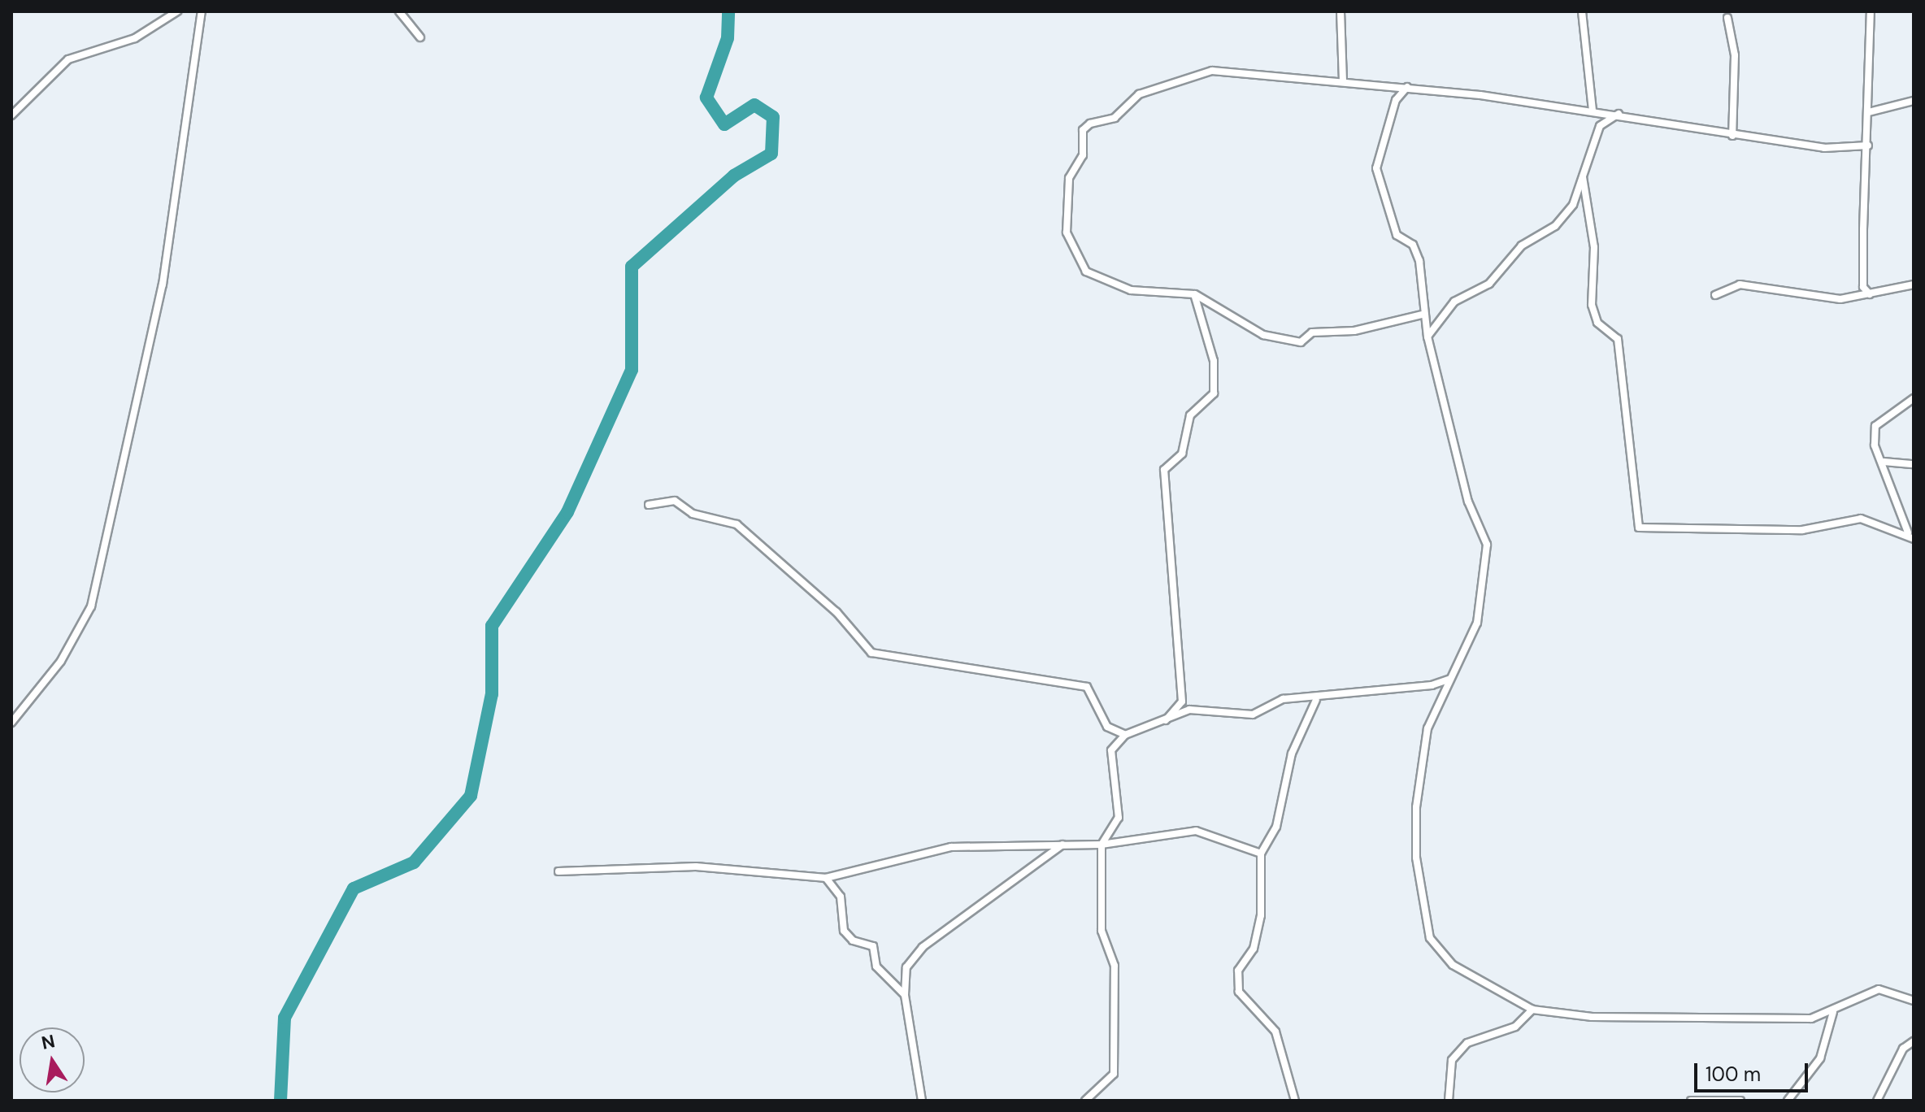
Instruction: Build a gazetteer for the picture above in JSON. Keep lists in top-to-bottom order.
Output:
{
  "scale_bar": "100 m",
  "north": "top"
}
